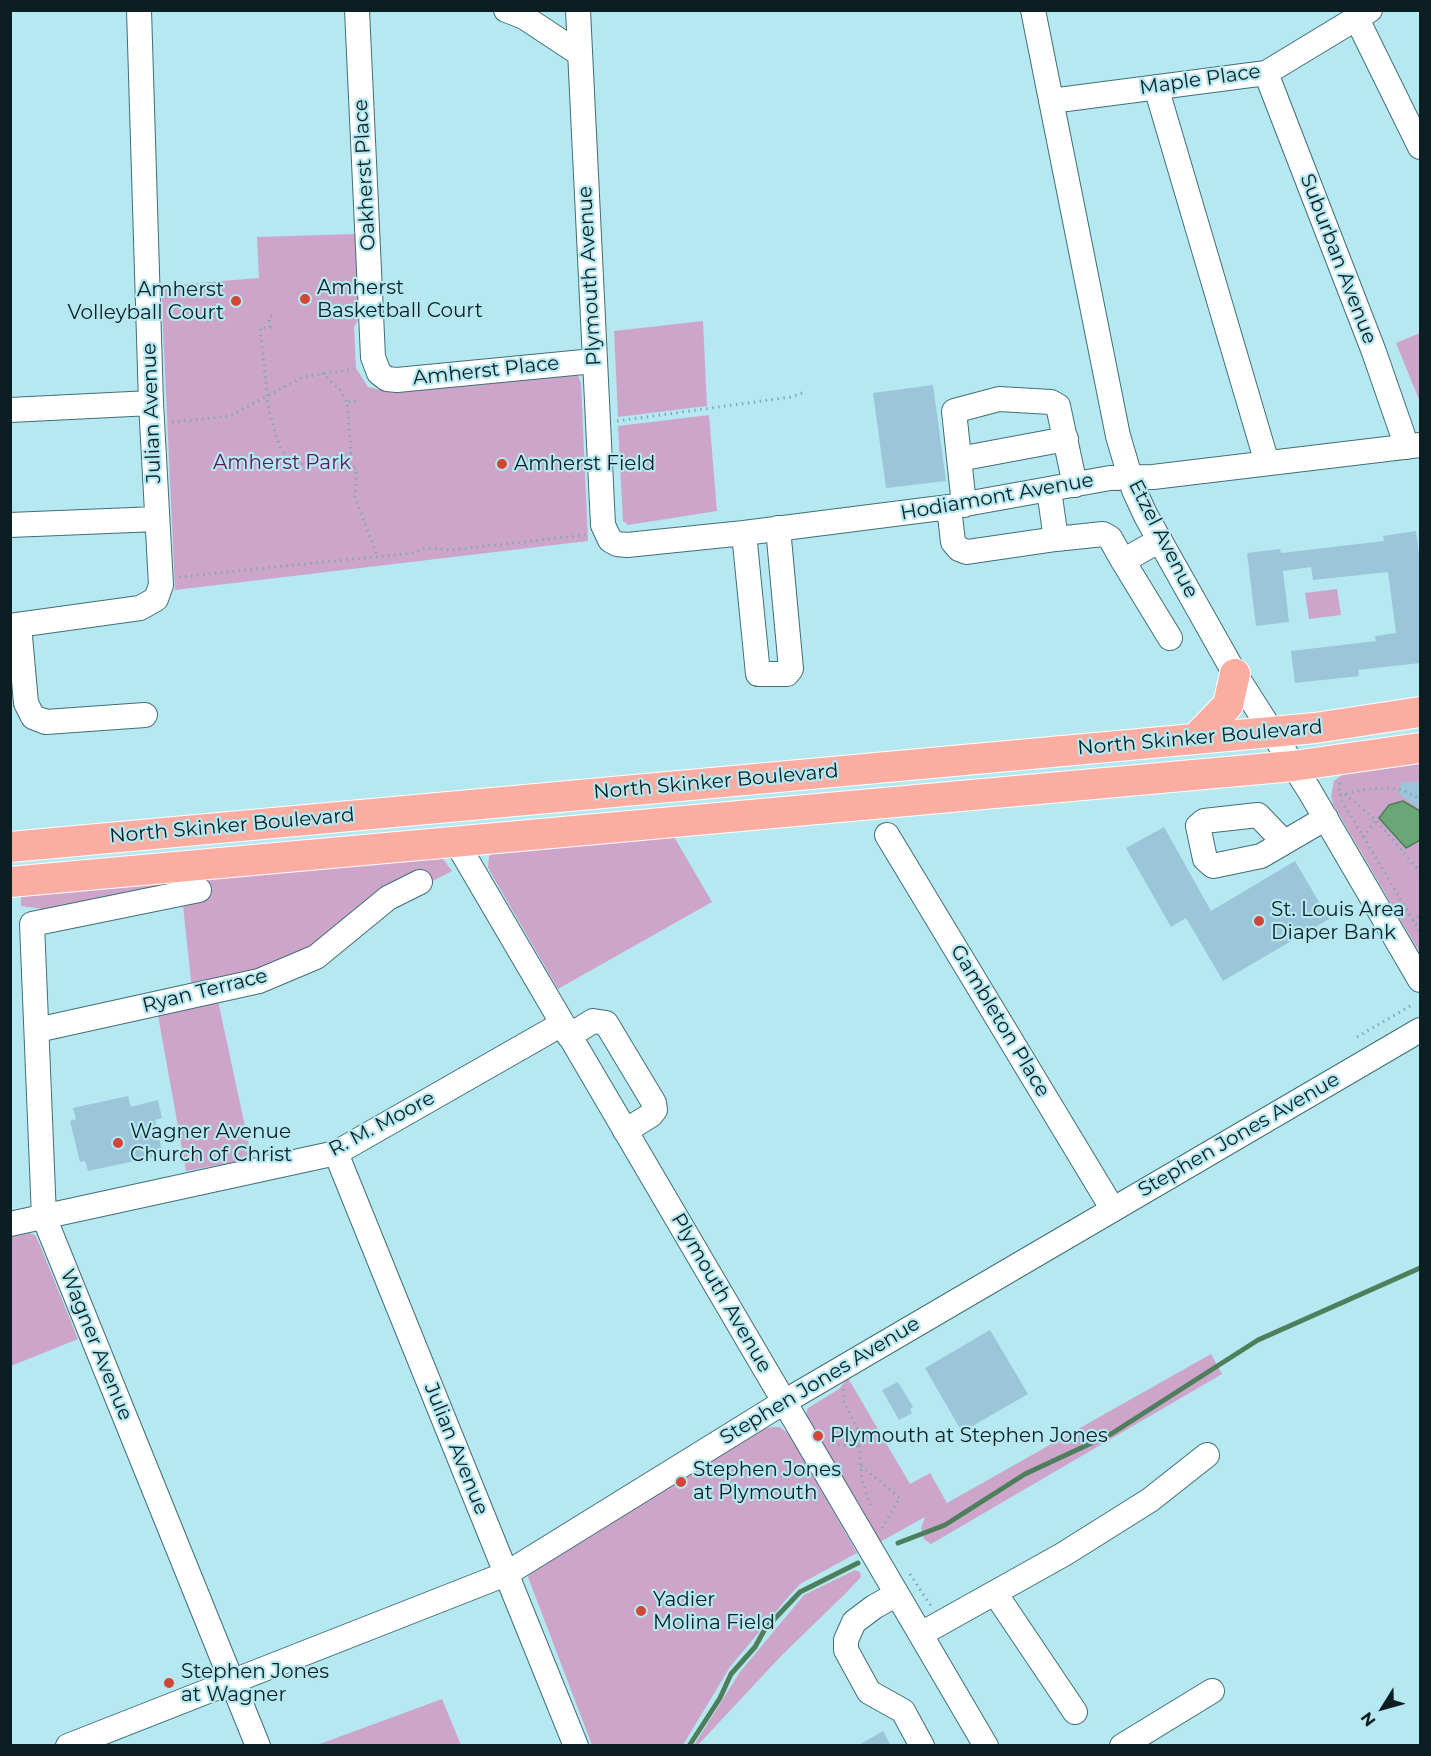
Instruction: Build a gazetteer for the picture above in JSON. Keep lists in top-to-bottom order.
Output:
{
  "streets": {
    "main road": ["North Skinker Boulevard"],
    "street": [
      "Maple Place",
      "Oakherst Place",
      "Suburban Avenue",
      "Plymouth Avenue",
      "Amherst Place",
      "Julian Avenue",
      "Hodiamont Avenue",
      "Etzel Avenue",
      "Ryan Terrace",
      "Gambleton Place",
      "R. M. Moore",
      "Stephen Jones Avenue",
      "Wagner Avenue"
    ]
  },
  "crossings": [
    ["Maple Place", "Suburban Avenue"],
    ["Maple Place", "Etzel Avenue"],
    ["Oakherst Place", "Amherst Place"],
    ["Suburban Avenue", "Hodiamont Avenue"],
    ["Plymouth Avenue", "Amherst Place"],
    ["Plymouth Avenue", "Hodiamont Avenue"],
    ["Plymouth Avenue", "North Skinker Boulevard"],
    ["Plymouth Avenue", "R. M. Moore"],
    ["Plymouth Avenue", "Stephen Jones Avenue"],
    ["Julian Avenue", "R. M. Moore"],
    ["Julian Avenue", "Stephen Jones Avenue"],
    ["Hodiamont Avenue", "Etzel Avenue"],
    ["Etzel Avenue", "North Skinker Boulevard"],
    ["Ryan Terrace", "Wagner Avenue"],
    ["Gambleton Place", "Stephen Jones Avenue"],
    ["R. M. Moore", "Wagner Avenue"],
    ["Stephen Jones Avenue", "Wagner Avenue"]
  ],
  "parks": ["Amherst Park"],
  "places": [
    "Amherst Basketball Court",
    "Amherst Volleyball Court",
    "Amherst Field",
    "St. Louis Area Diaper Bank",
    "Wagner Avenue Church of Christ",
    "Plymouth at Stephen Jones",
    "Stephen Jones at Plymouth",
    "Yadier Molina Field",
    "Stephen Jones at Wagner"
  ],
  "north": "bottom left"
}
